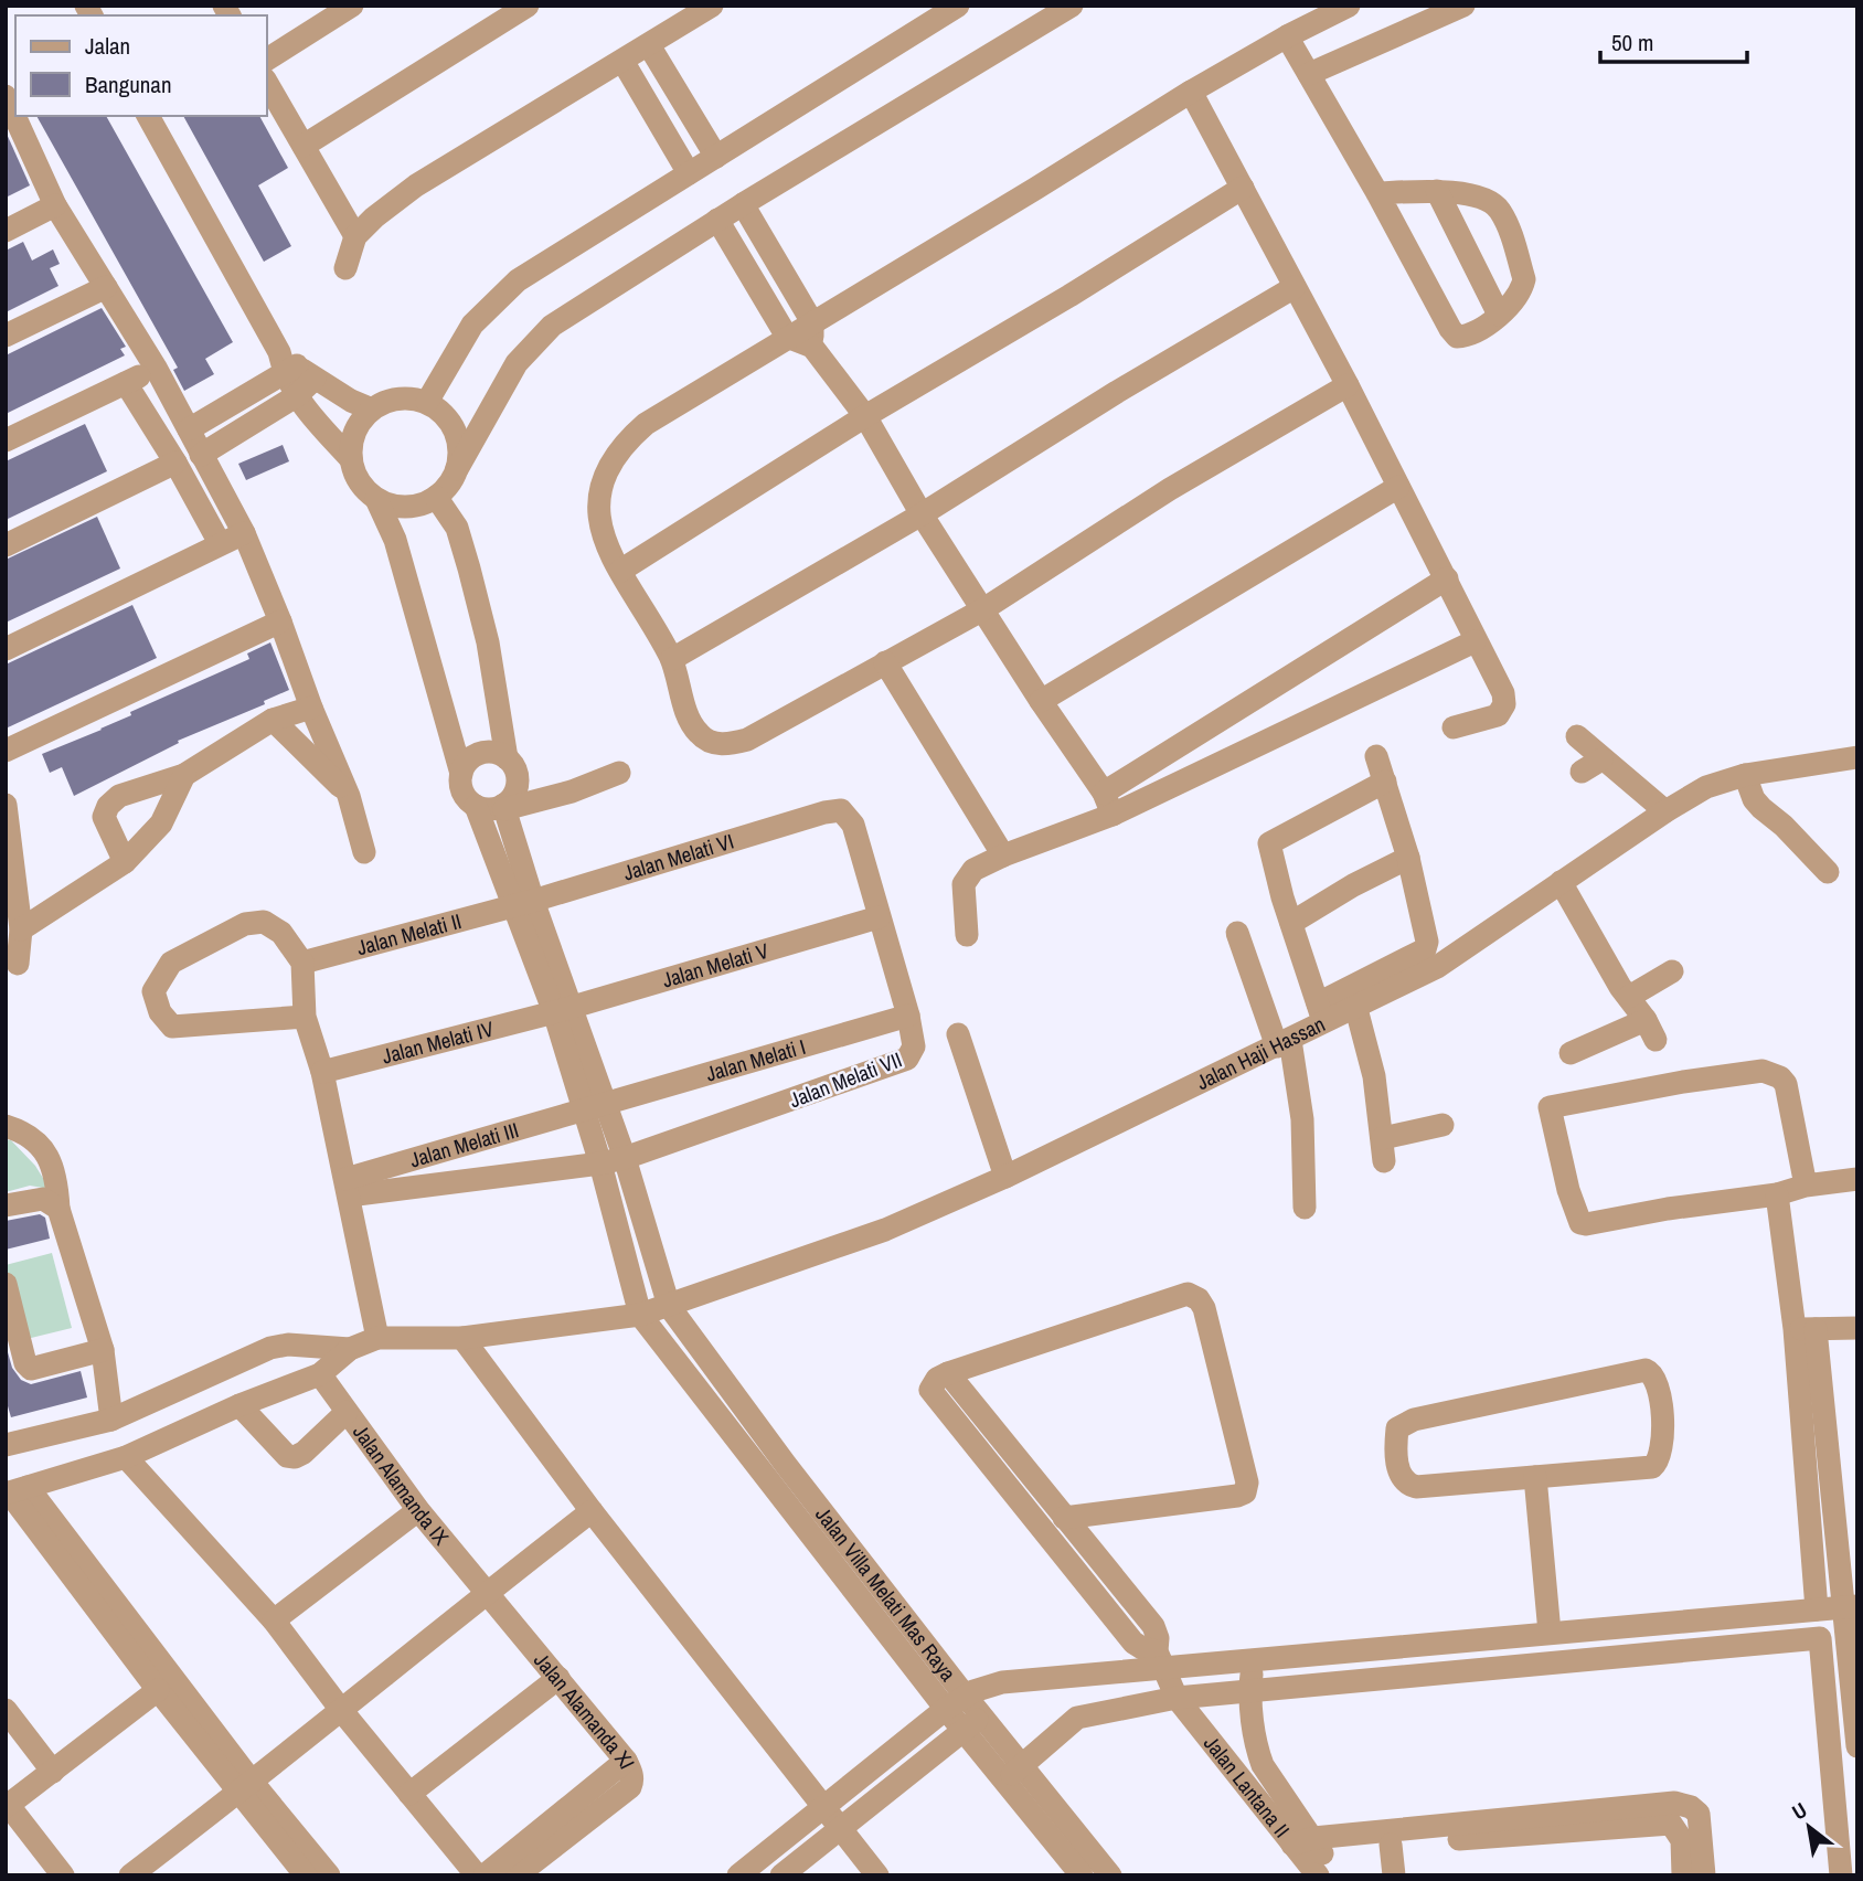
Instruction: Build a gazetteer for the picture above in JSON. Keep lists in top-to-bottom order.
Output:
{
  "streets": {
    "street": [
      "Jalan Melati VI",
      "Jalan Melati II",
      "Jalan Melati V",
      "Jalan Melati IV",
      "Jalan Haji Hassan",
      "Jalan Melati I",
      "Jalan Melati VII",
      "Jalan Melati III",
      "Jalan Alamanda IX",
      "Jalan Villa Melati Mas Raya",
      "Jalan Alamanda XI",
      "Jalan Lantana II"
    ]
  },
  "crossings": [
    ["Jalan Melati VI", "Jalan Melati II"],
    ["Jalan Melati VI", "Jalan Melati VII"],
    ["Jalan Melati V", "Jalan Melati IV"],
    ["Jalan Melati V", "Jalan Melati VII"],
    ["Jalan Haji Hassan", "Jalan Villa Melati Mas Raya"],
    ["Jalan Melati I", "Jalan Melati VII"],
    ["Jalan Melati I", "Jalan Melati III"],
    ["Jalan Melati I", "Jalan Villa Melati Mas Raya"],
    ["Jalan Melati VII", "Jalan Villa Melati Mas Raya"],
    ["Jalan Melati III", "Jalan Villa Melati Mas Raya"],
    ["Jalan Alamanda IX", "Jalan Alamanda XI"]
  ],
  "legend": ["Jalan", "Bangunan"],
  "scale_bar": "50 m",
  "north": "top left"
}
